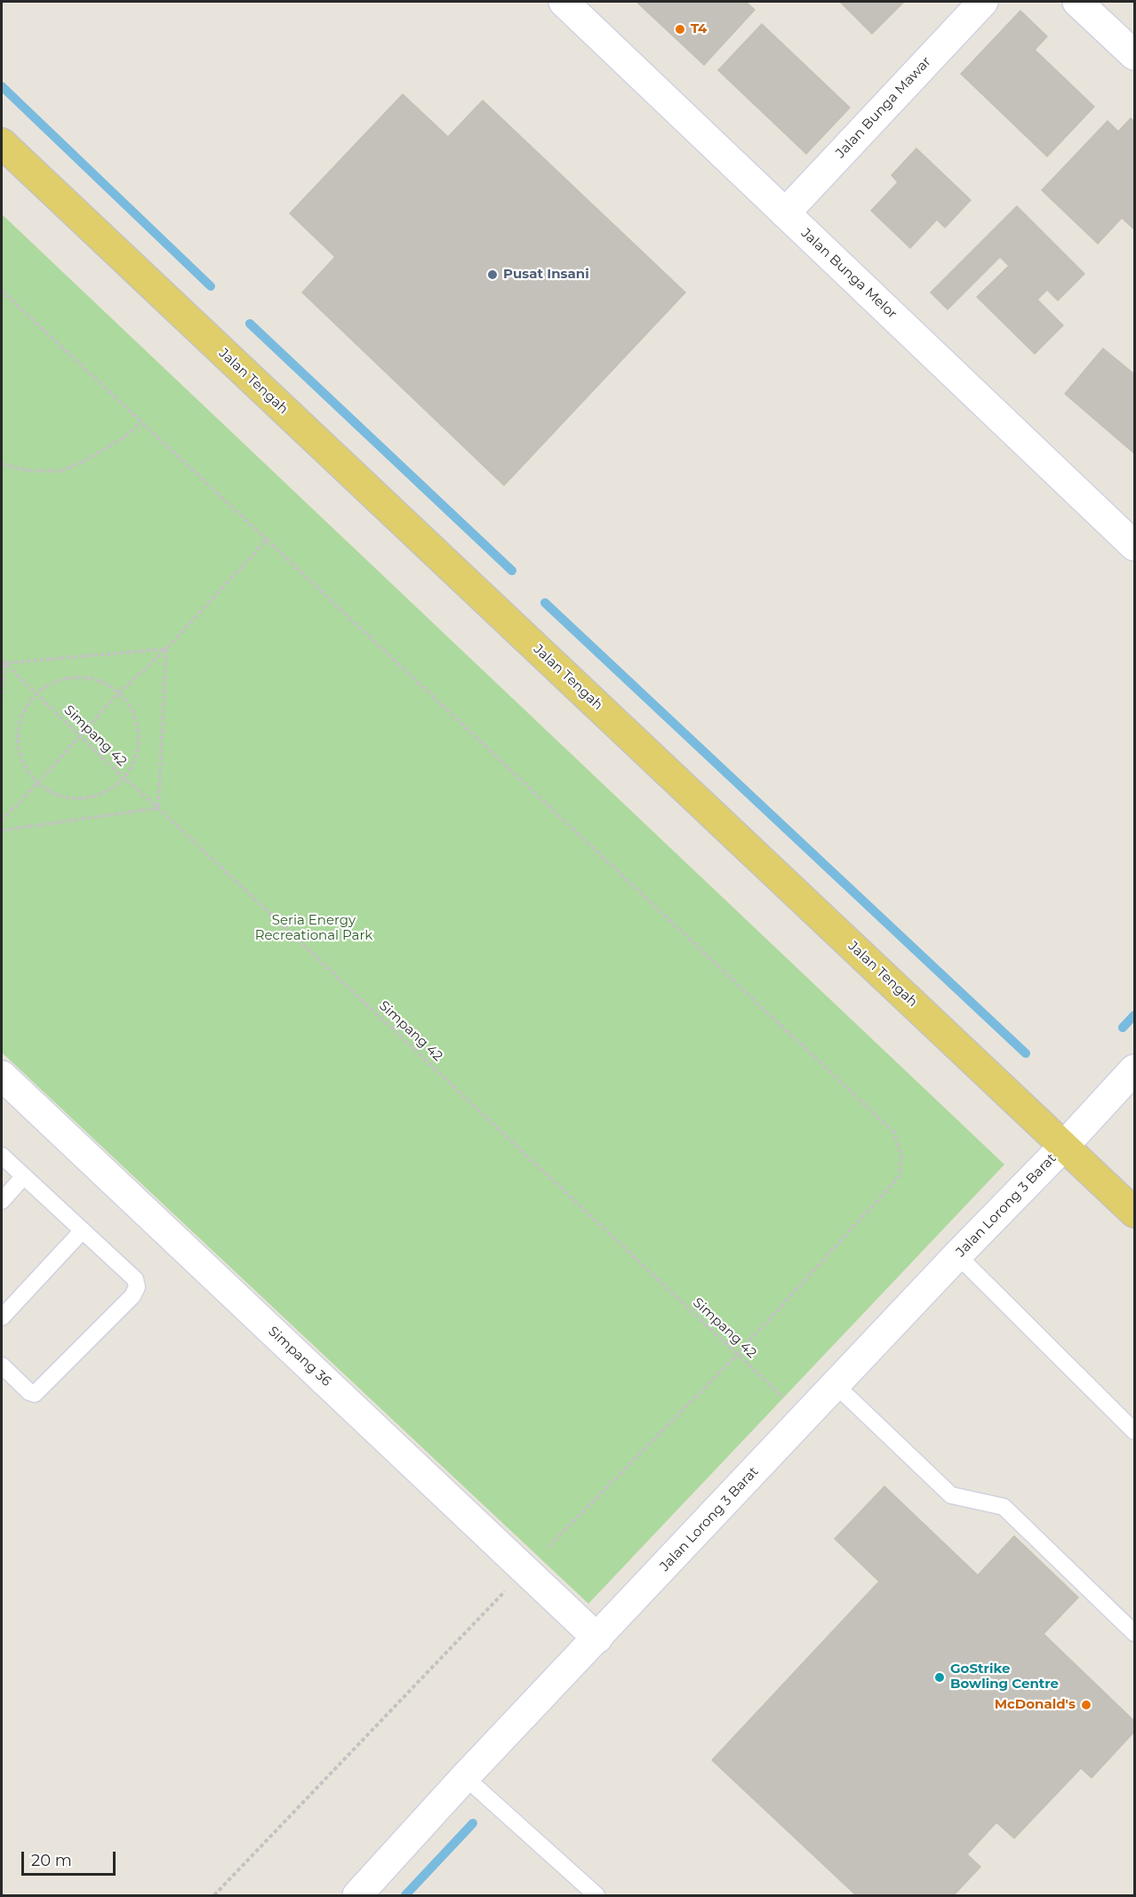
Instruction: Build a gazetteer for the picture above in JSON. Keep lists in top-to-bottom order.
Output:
{
  "streets": {
    "main road": ["Jalan Tengah"],
    "street": [
      "Jalan Bunga Mawar",
      "Jalan Bunga Melor",
      "Jalan Lorong 3 Barat",
      "Simpang 36"
    ],
    "path": ["Simpang 42"]
  },
  "crossings": [
    ["Jalan Bunga Mawar", "Jalan Bunga Melor"],
    ["Jalan Tengah", "Jalan Lorong 3 Barat"],
    ["Simpang 42", "Jalan Lorong 3 Barat"],
    ["Jalan Lorong 3 Barat", "Simpang 36"]
  ],
  "parks": ["Seria Energy Recreational Park"],
  "places": [
    "T4",
    "Pusat Insani",
    "GoStrike Bowling Centre",
    "McDonald's"
  ],
  "scale_bar": "20 m"
}
